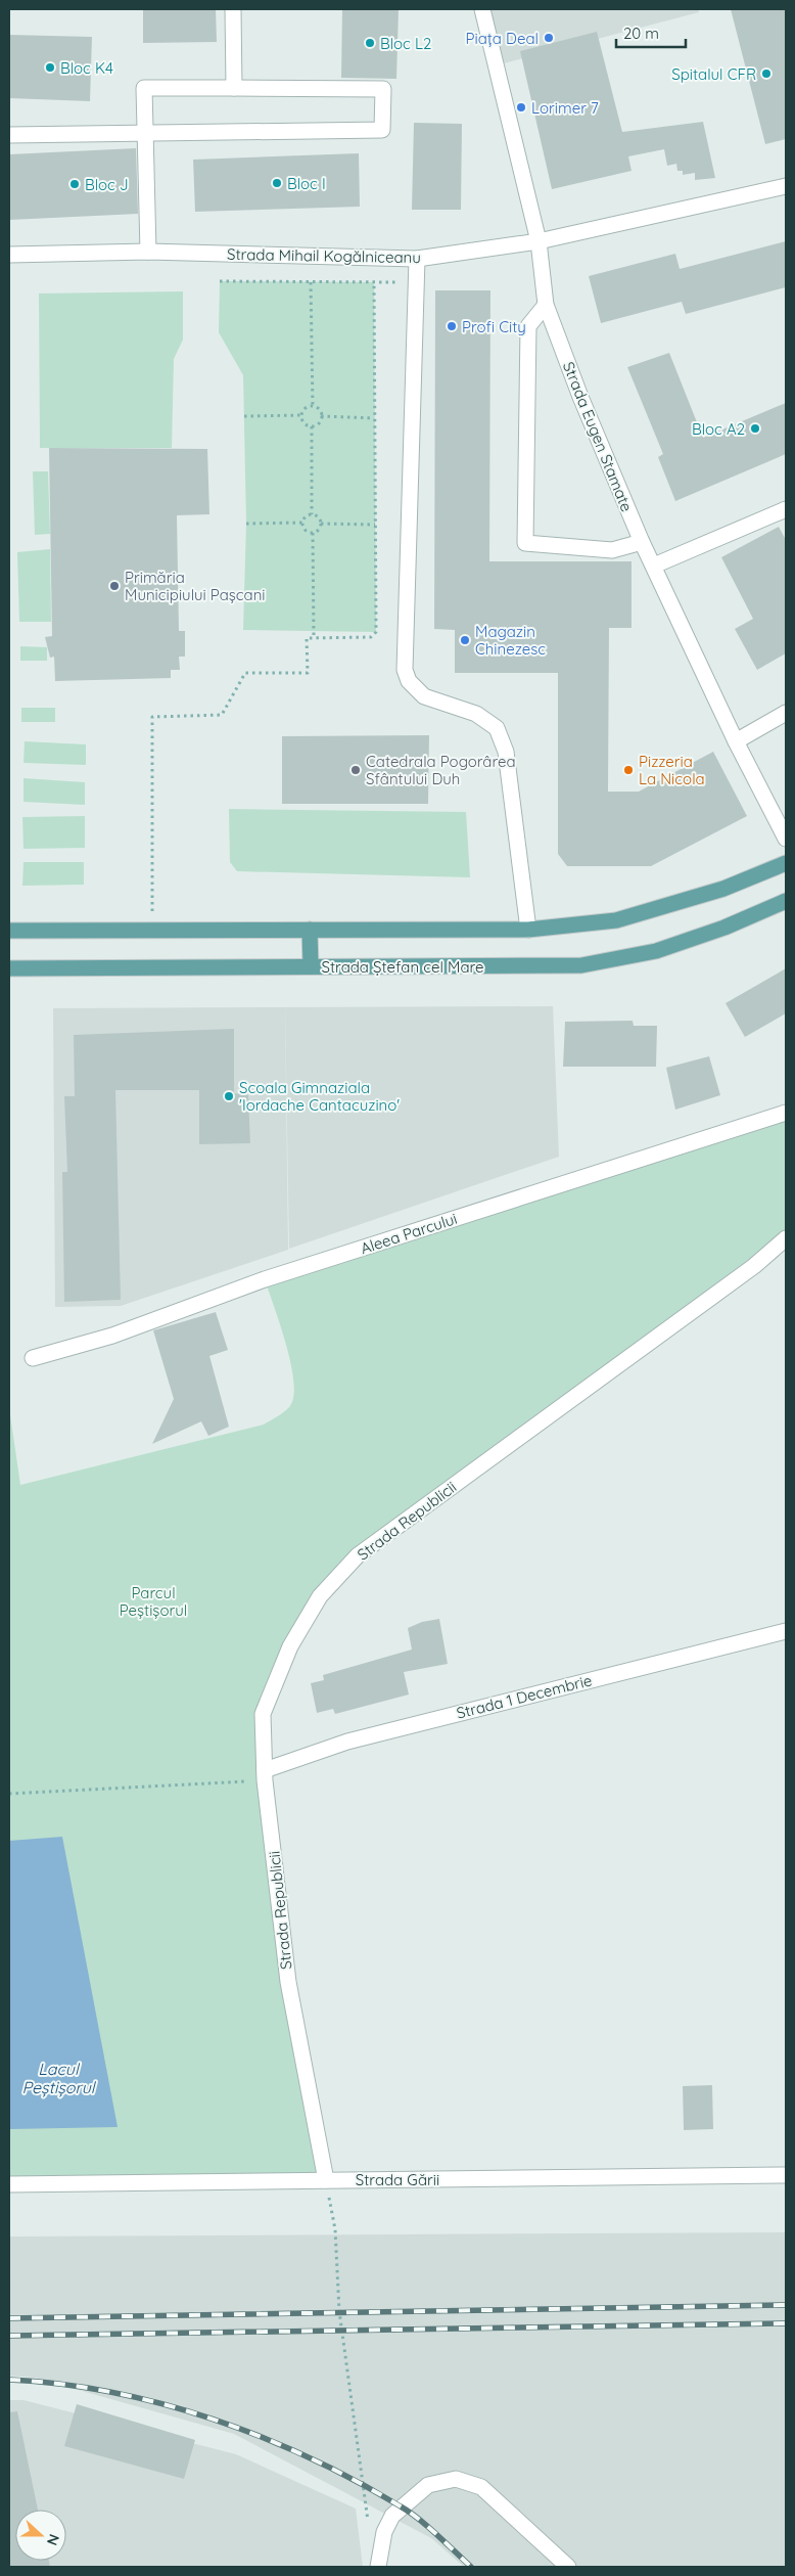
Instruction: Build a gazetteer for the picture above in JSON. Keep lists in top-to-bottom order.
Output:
{
  "streets": {
    "main road": ["Strada Ștefan cel Mare"],
    "street": [
      "Strada Mihail Kogălniceanu",
      "Strada Eugen Stamate",
      "Aleea Parcului",
      "Strada Republicii",
      "Strada 1 Decembrie",
      "Strada Gării"
    ]
  },
  "crossings": [
    ["Strada Mihail Kogălniceanu", "Strada Eugen Stamate"],
    ["Strada Republicii", "Strada 1 Decembrie"],
    ["Strada Republicii", "Strada Gării"]
  ],
  "water": ["Lacul Peștișorul"],
  "parks": ["Parcul Peștișorul"],
  "places": [
    "Piața Deal",
    "Bloc L2",
    "Bloc K4",
    "Spitalul CFR",
    "Lorimer 7",
    "Bloc I",
    "Bloc J",
    "Profi City",
    "Bloc A2",
    "Primăria Municipiului Pașcani",
    "Magazin Chinezesc",
    "Catedrala Pogorârea Sfântului Duh",
    "Pizzeria La Nicola",
    "Scoala Gimnaziala 'Iordache Cantacuzino'"
  ],
  "scale_bar": "20 m",
  "north": "right"
}
